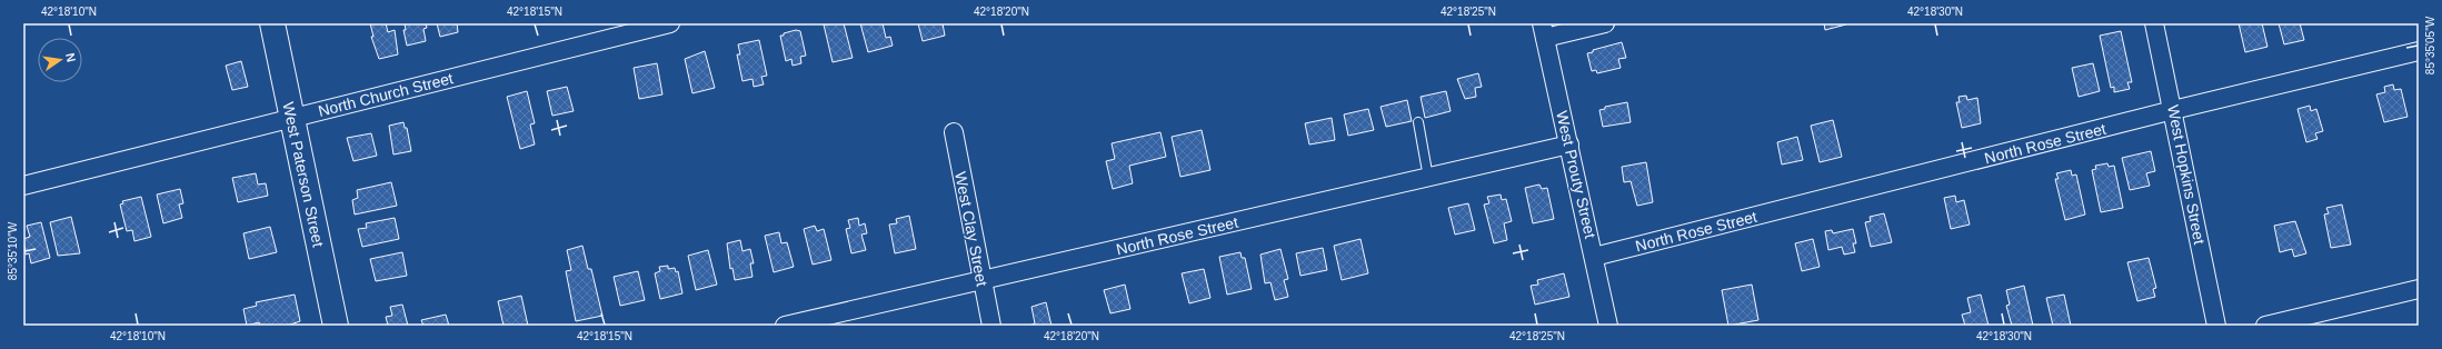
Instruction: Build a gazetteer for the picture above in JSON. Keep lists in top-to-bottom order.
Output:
{
  "streets": {
    "street": [
      "North Church Street",
      "North Rose Street",
      "West Paterson Street",
      "West Prouty Street",
      "West Hopkins Street",
      "West Clay Street"
    ]
  },
  "crossings": [
    ["North Church Street", "West Paterson Street"],
    ["North Rose Street", "West Prouty Street"],
    ["North Rose Street", "West Hopkins Street"],
    ["North Rose Street", "West Clay Street"]
  ],
  "north": "right",
  "coordinates": [
    "42°18'10\"N",
    "42°18'15\"N",
    "42°18'20\"N",
    "42°18'25\"N",
    "42°18'30\"N",
    "85°35'05\"W",
    "85°35'10\"W"
  ]
}
